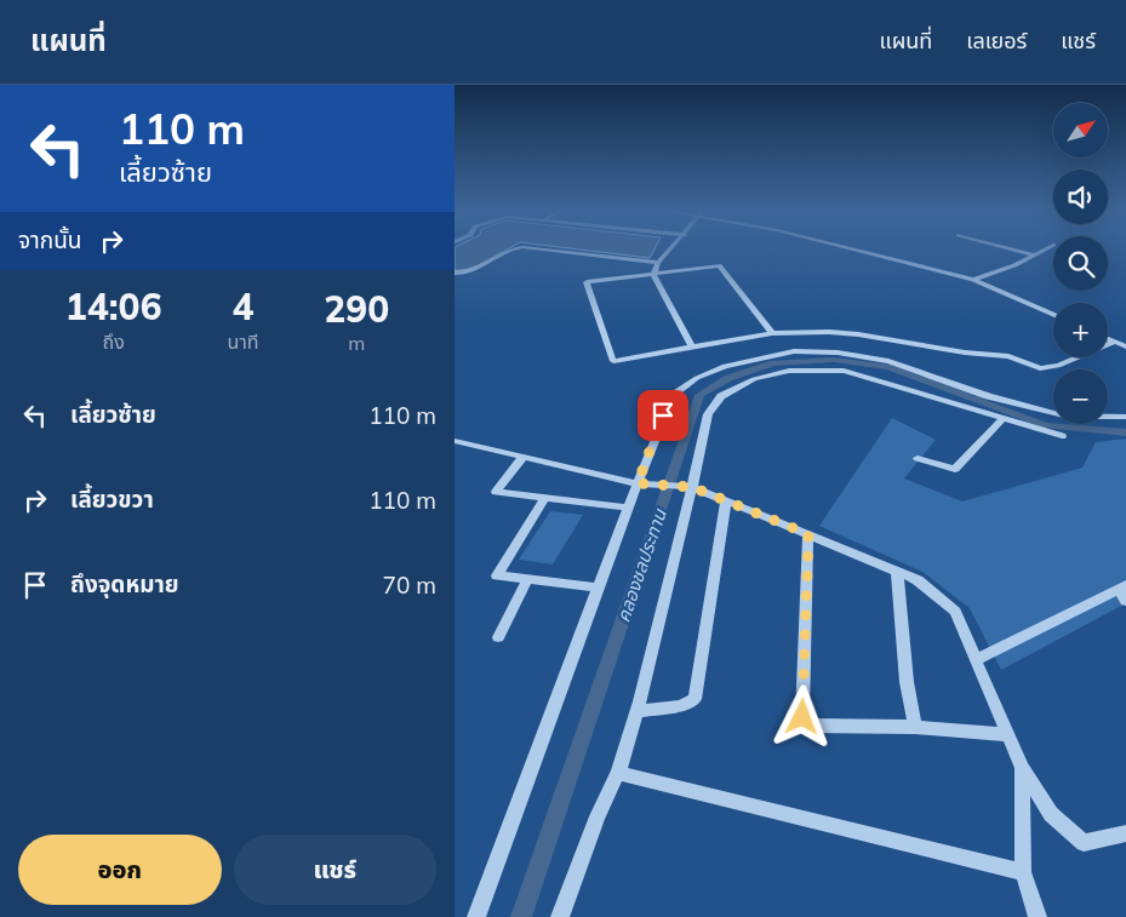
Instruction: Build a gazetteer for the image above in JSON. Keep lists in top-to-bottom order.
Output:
{
  "water": ["คลองชลประทาน"],
  "north": "top right",
  "page": {
    "header": "แผนที่",
    "nav": ["แผนที่", "เลเยอร์", "แชร์"],
    "turn": ["110 m", "เลี้ยวซ้าย"],
    "map_buttons": ["+", "−"],
    "then": "จากนั้น",
    "eta": [
      "14:06",
      "ถึง",
      "4",
      "นาที",
      "290",
      "m"
    ],
    "list": [
      {
        "name": "เลี้ยวซ้าย",
        "value": "110 m"
      },
      {
        "name": "เลี้ยวขวา",
        "value": "110 m"
      },
      {
        "name": "ถึงจุดหมาย",
        "value": "70 m"
      }
    ],
    "buttons": ["ออก", "แชร์"]
  }
}
